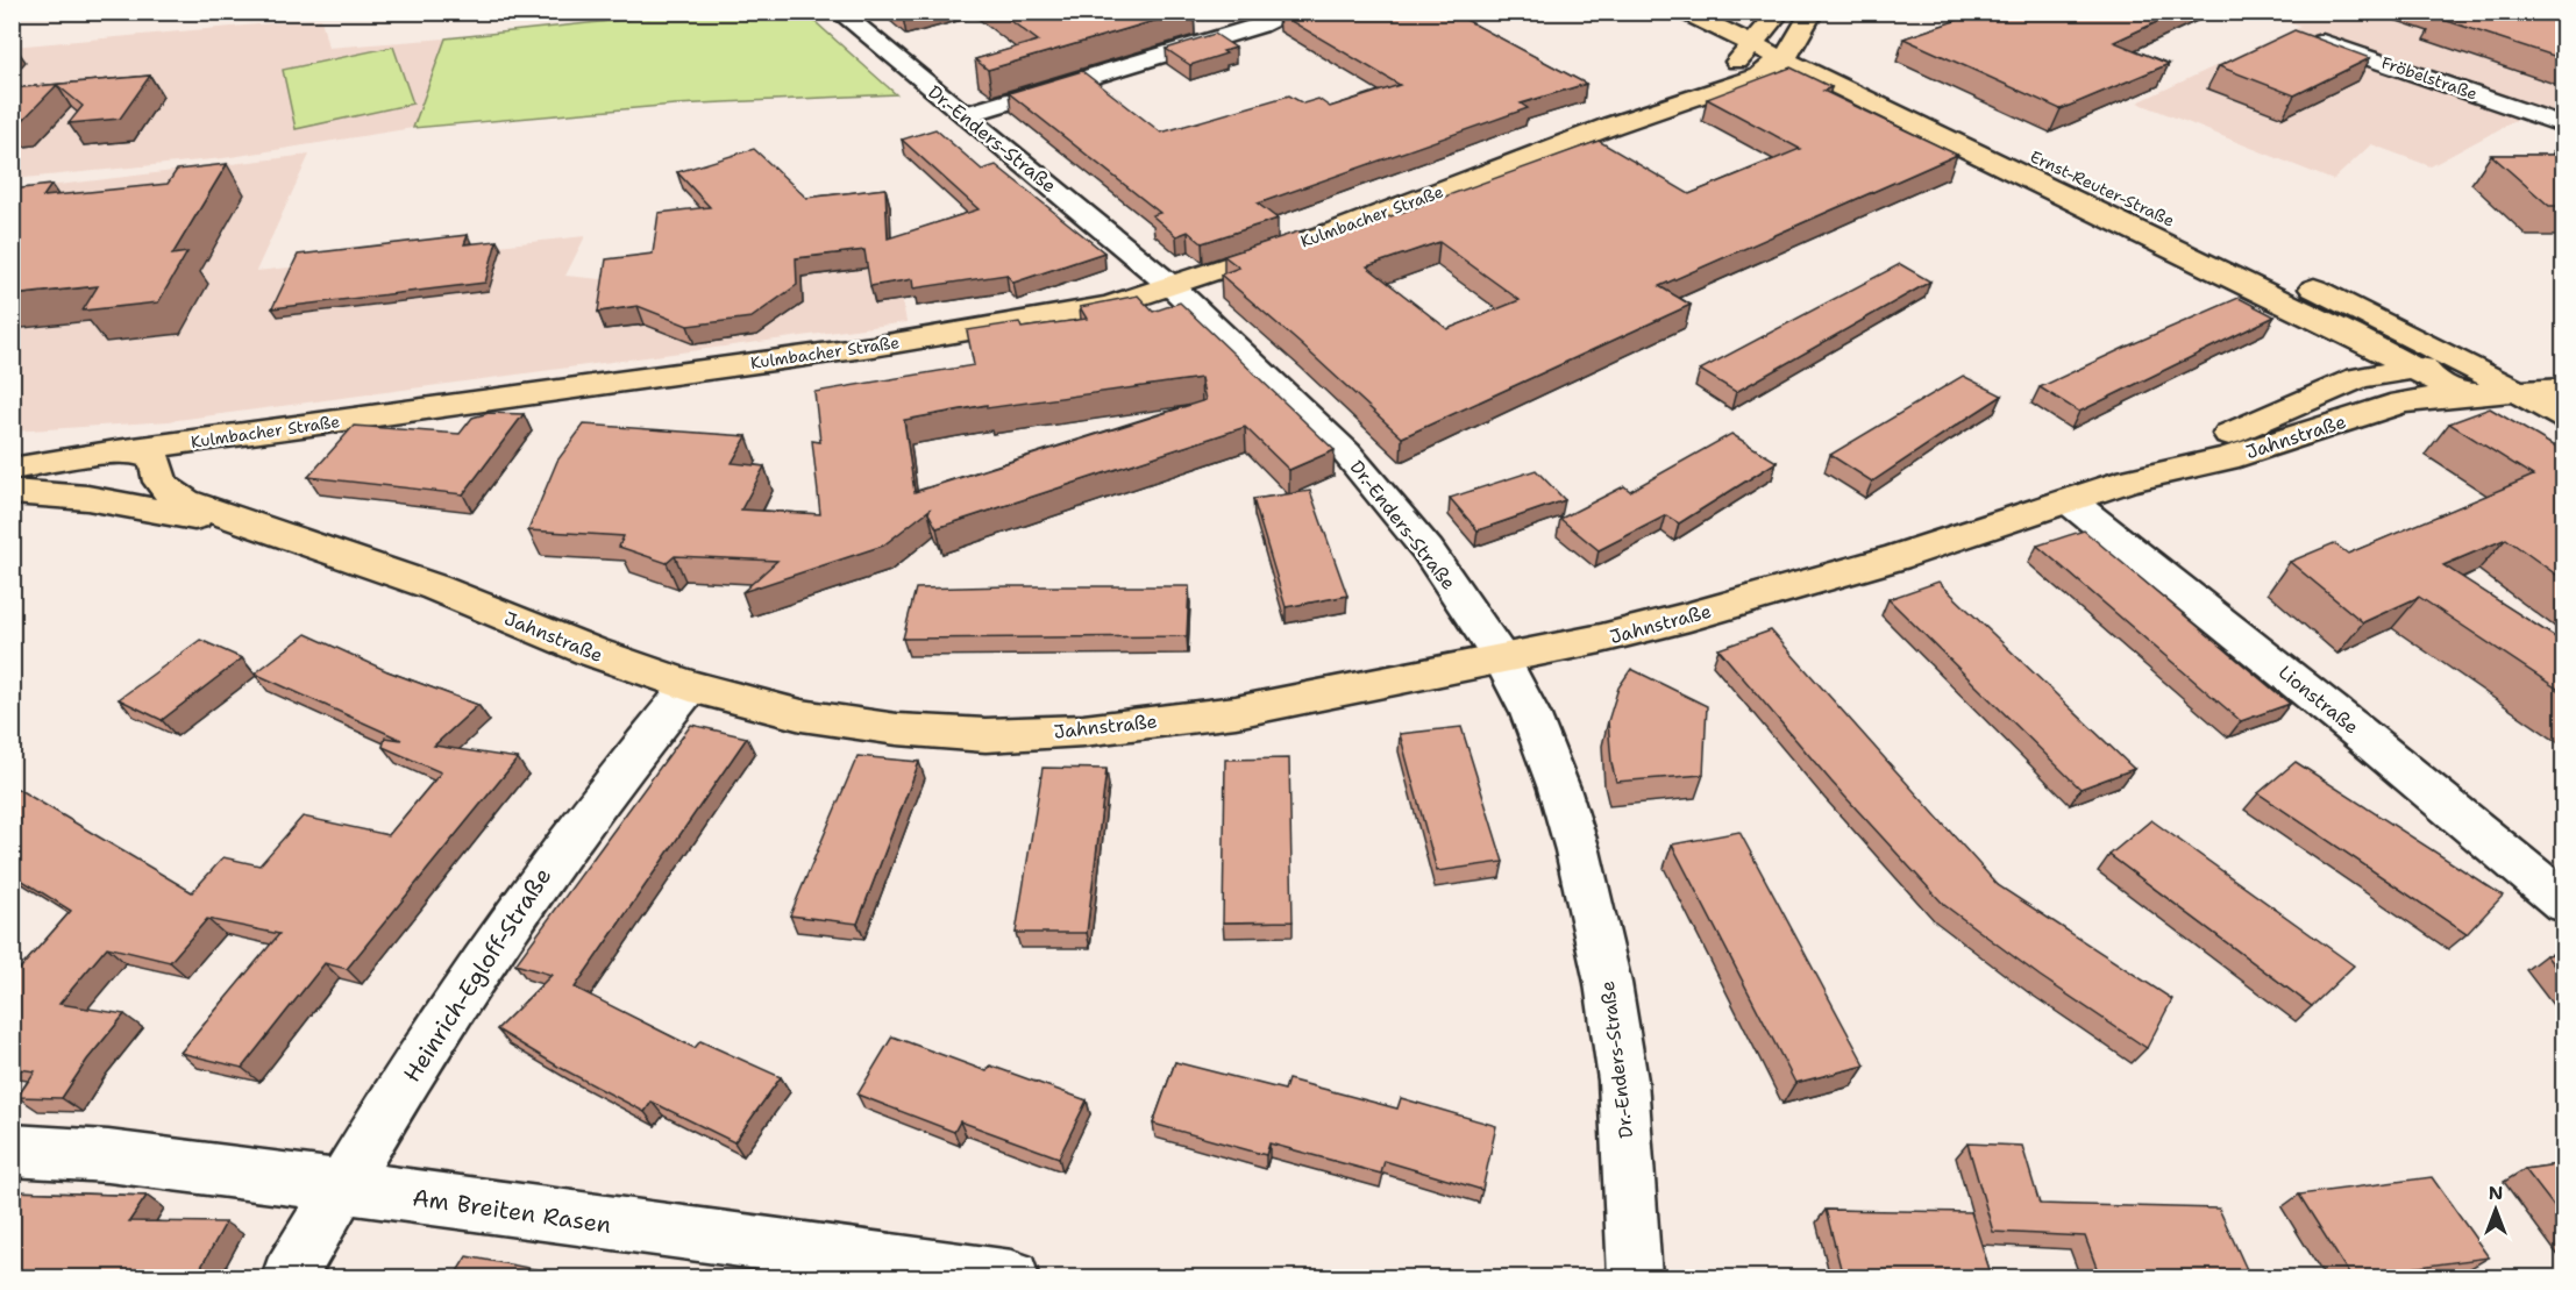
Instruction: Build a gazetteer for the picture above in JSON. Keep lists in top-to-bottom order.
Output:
{
  "streets": {
    "main road": ["Ernst-Reuter-Straße", "Kulmbacher Straße", "Jahnstraße"],
    "street": [
      "Fröbelstraße",
      "Dr.-Enders-Straße",
      "Lionstraße",
      "Heinrich-Egloff-Straße",
      "Am Breiten Rasen"
    ]
  },
  "crossings": [
    ["Dr.-Enders-Straße", "Kulmbacher Straße"],
    ["Dr.-Enders-Straße", "Jahnstraße"],
    ["Ernst-Reuter-Straße", "Kulmbacher Straße"],
    ["Ernst-Reuter-Straße", "Jahnstraße"],
    ["Kulmbacher Straße", "Jahnstraße"],
    ["Jahnstraße", "Lionstraße"],
    ["Jahnstraße", "Heinrich-Egloff-Straße"],
    ["Heinrich-Egloff-Straße", "Am Breiten Rasen"]
  ],
  "north": "top"
}
